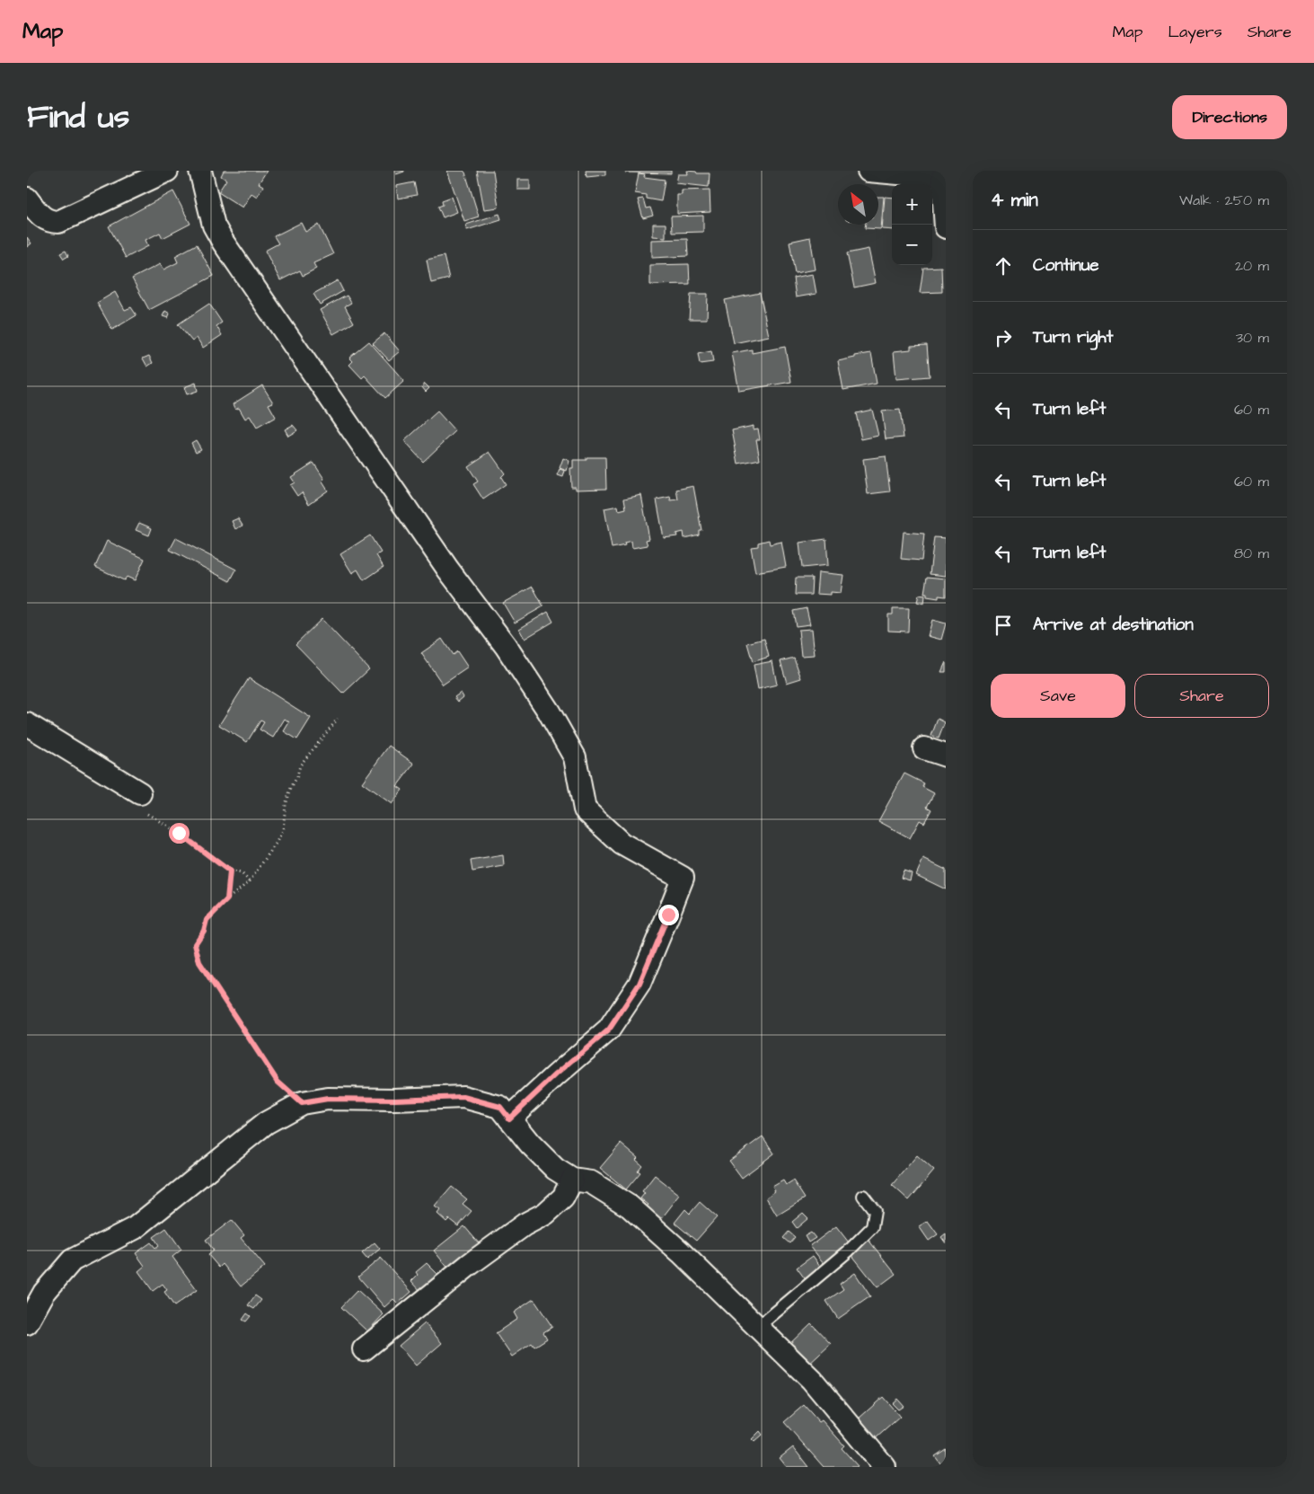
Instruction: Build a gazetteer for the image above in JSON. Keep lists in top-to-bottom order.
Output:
{
  "north": "top left",
  "page": {
    "header": "Map",
    "nav": ["Map", "Layers", "Share"],
    "title": "Find us",
    "buttons": [
      "Directions",
      ["Save", "Share"]
    ],
    "heading": ["4 min", "Walk · 250 m"],
    "map_buttons": ["+", "−"],
    "list": [
      ["Continue", "20 m"],
      ["Turn right", "30 m"],
      ["Turn left", "60 m"],
      ["Turn left", "60 m"],
      ["Turn left", "80 m"],
      "Arrive at destination"
    ]
  }
}
